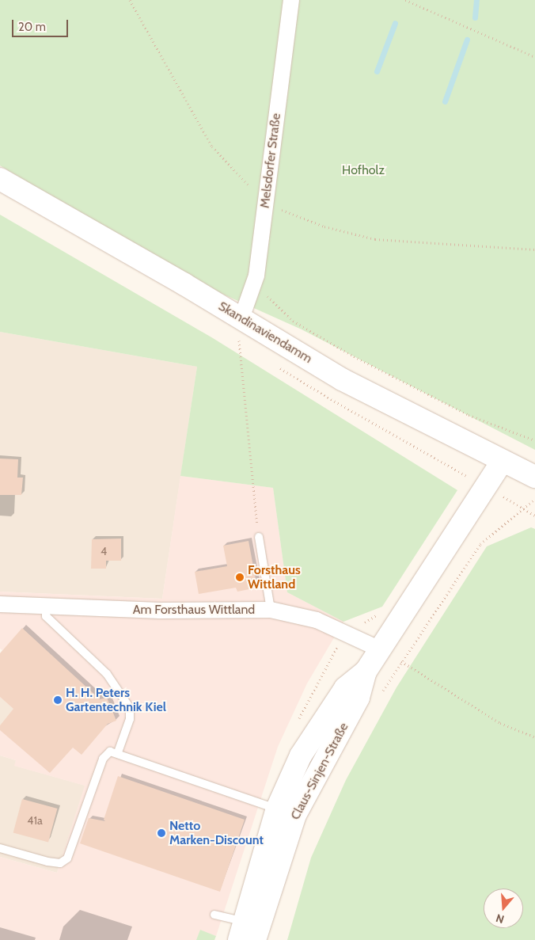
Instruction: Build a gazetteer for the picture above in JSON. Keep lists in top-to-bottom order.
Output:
{
  "streets": {
    "main road": ["Skandinaviendamm", "Claus-Sinjen-Straße"],
    "street": ["Melsdorfer Straße", "Am Forsthaus Wittland"]
  },
  "crossings": [
    ["Melsdorfer Straße", "Skandinaviendamm"],
    ["Skandinaviendamm", "Claus-Sinjen-Straße"],
    ["Am Forsthaus Wittland", "Claus-Sinjen-Straße"]
  ],
  "parks": ["Hofholz"],
  "places": ["Forsthaus Wittland", "H. H. Peters Gartentechnik Kiel", "Netto Marken-Discount"],
  "house_numbers": ["4", "41a"],
  "scale_bar": "20 m",
  "north": "bottom"
}
